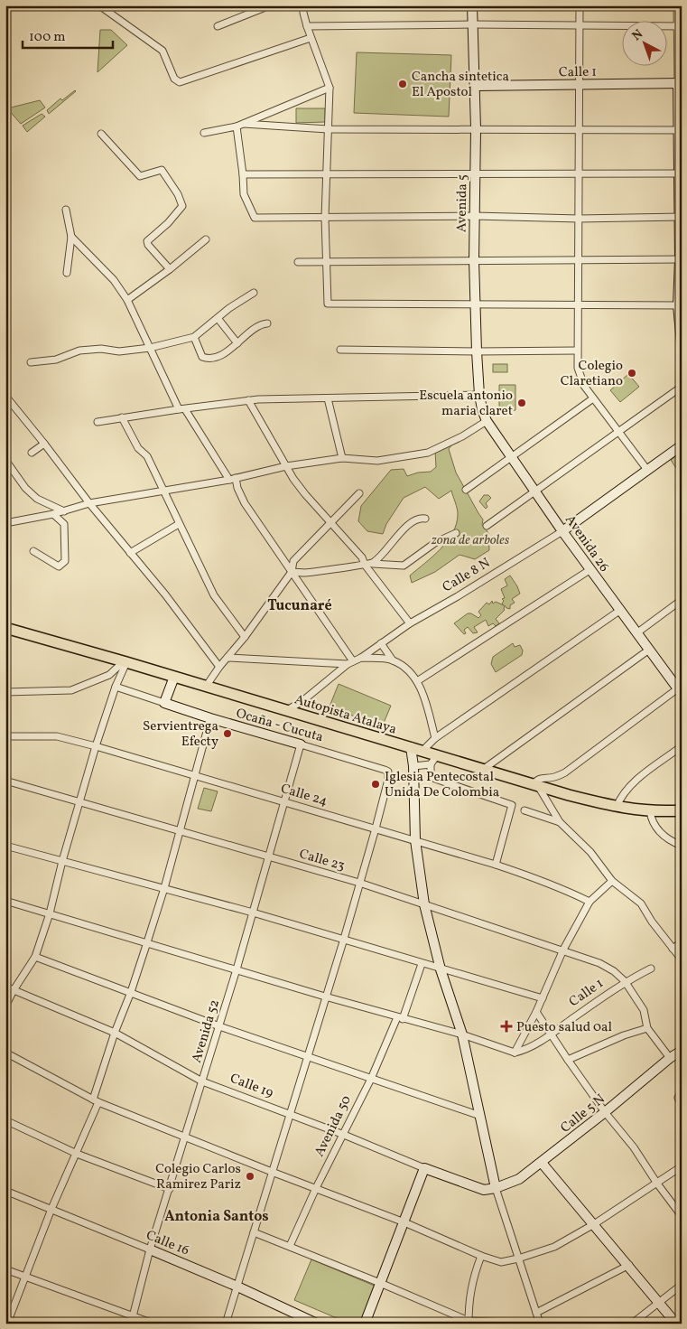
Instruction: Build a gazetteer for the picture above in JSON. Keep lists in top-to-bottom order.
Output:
{
  "streets": {
    "main road": ["Autopista Atalaya"],
    "street": [
      "Calle 1",
      "Avenida 5",
      "Avenida 26",
      "Calle 8 N",
      "Ocaña - Cucuta",
      "Calle 24",
      "Calle 23",
      "Avenida 52",
      "Calle 19",
      "Calle 5 N",
      "Avenida 50",
      "Calle 16"
    ]
  },
  "crossings": [
    ["Calle 1", "Avenida 5"],
    ["Calle 1", "Calle 23"],
    ["Avenida 5", "Avenida 26"],
    ["Avenida 26", "Calle 8 N"],
    ["Calle 8 N", "Autopista Atalaya"],
    ["Ocaña - Cucuta", "Calle 24"],
    ["Ocaña - Cucuta", "Avenida 52"],
    ["Calle 24", "Avenida 52"],
    ["Calle 23", "Avenida 52"],
    ["Avenida 52", "Calle 19"],
    ["Avenida 52", "Calle 16"],
    ["Calle 19", "Calle 5 N"],
    ["Calle 19", "Avenida 50"]
  ],
  "districts": ["Tucunaré", "Antonia Santos"],
  "parks": ["zona de arboles"],
  "places": {
    "other": [
      "Cancha sintetica El Apostol",
      "Colegio Claretiano",
      "Escuela antonio maria claret",
      "Servientrega Efecty",
      "Iglesia Pentecostal Unida De Colombia",
      "Colegio Carlos Ramirez Pariz"
    ],
    "health": ["Puesto salud 0al"]
  },
  "scale_bar": "100 m",
  "north": "top left"
}
